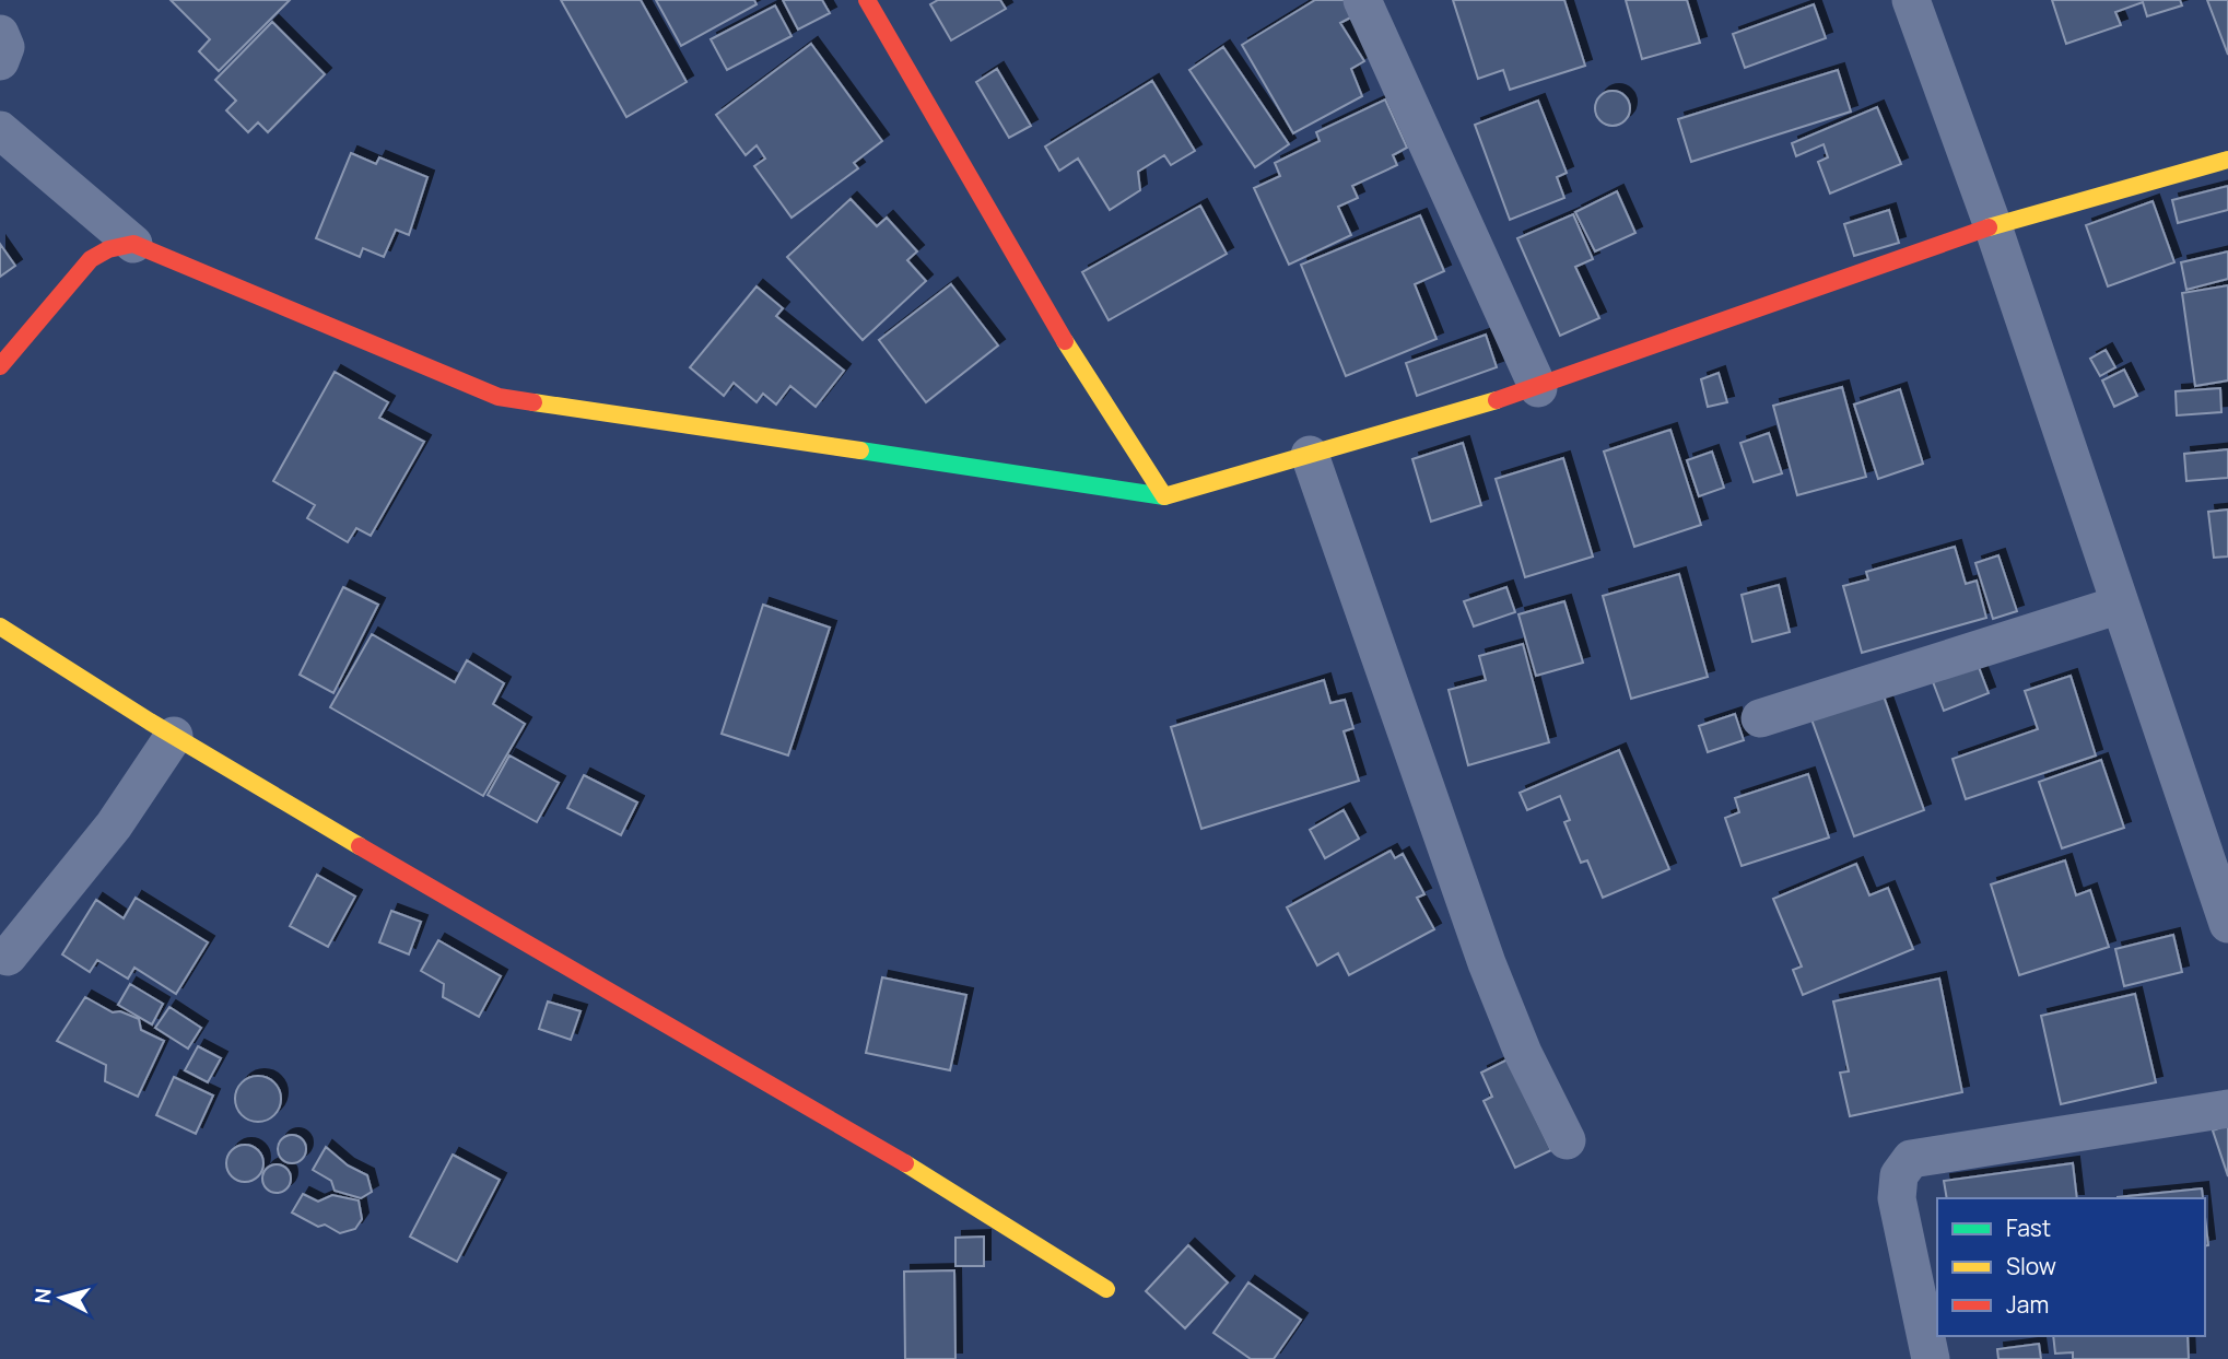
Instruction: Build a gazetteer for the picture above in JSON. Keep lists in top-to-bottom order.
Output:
{
  "legend": ["Fast", "Slow", "Jam"],
  "north": "left"
}
